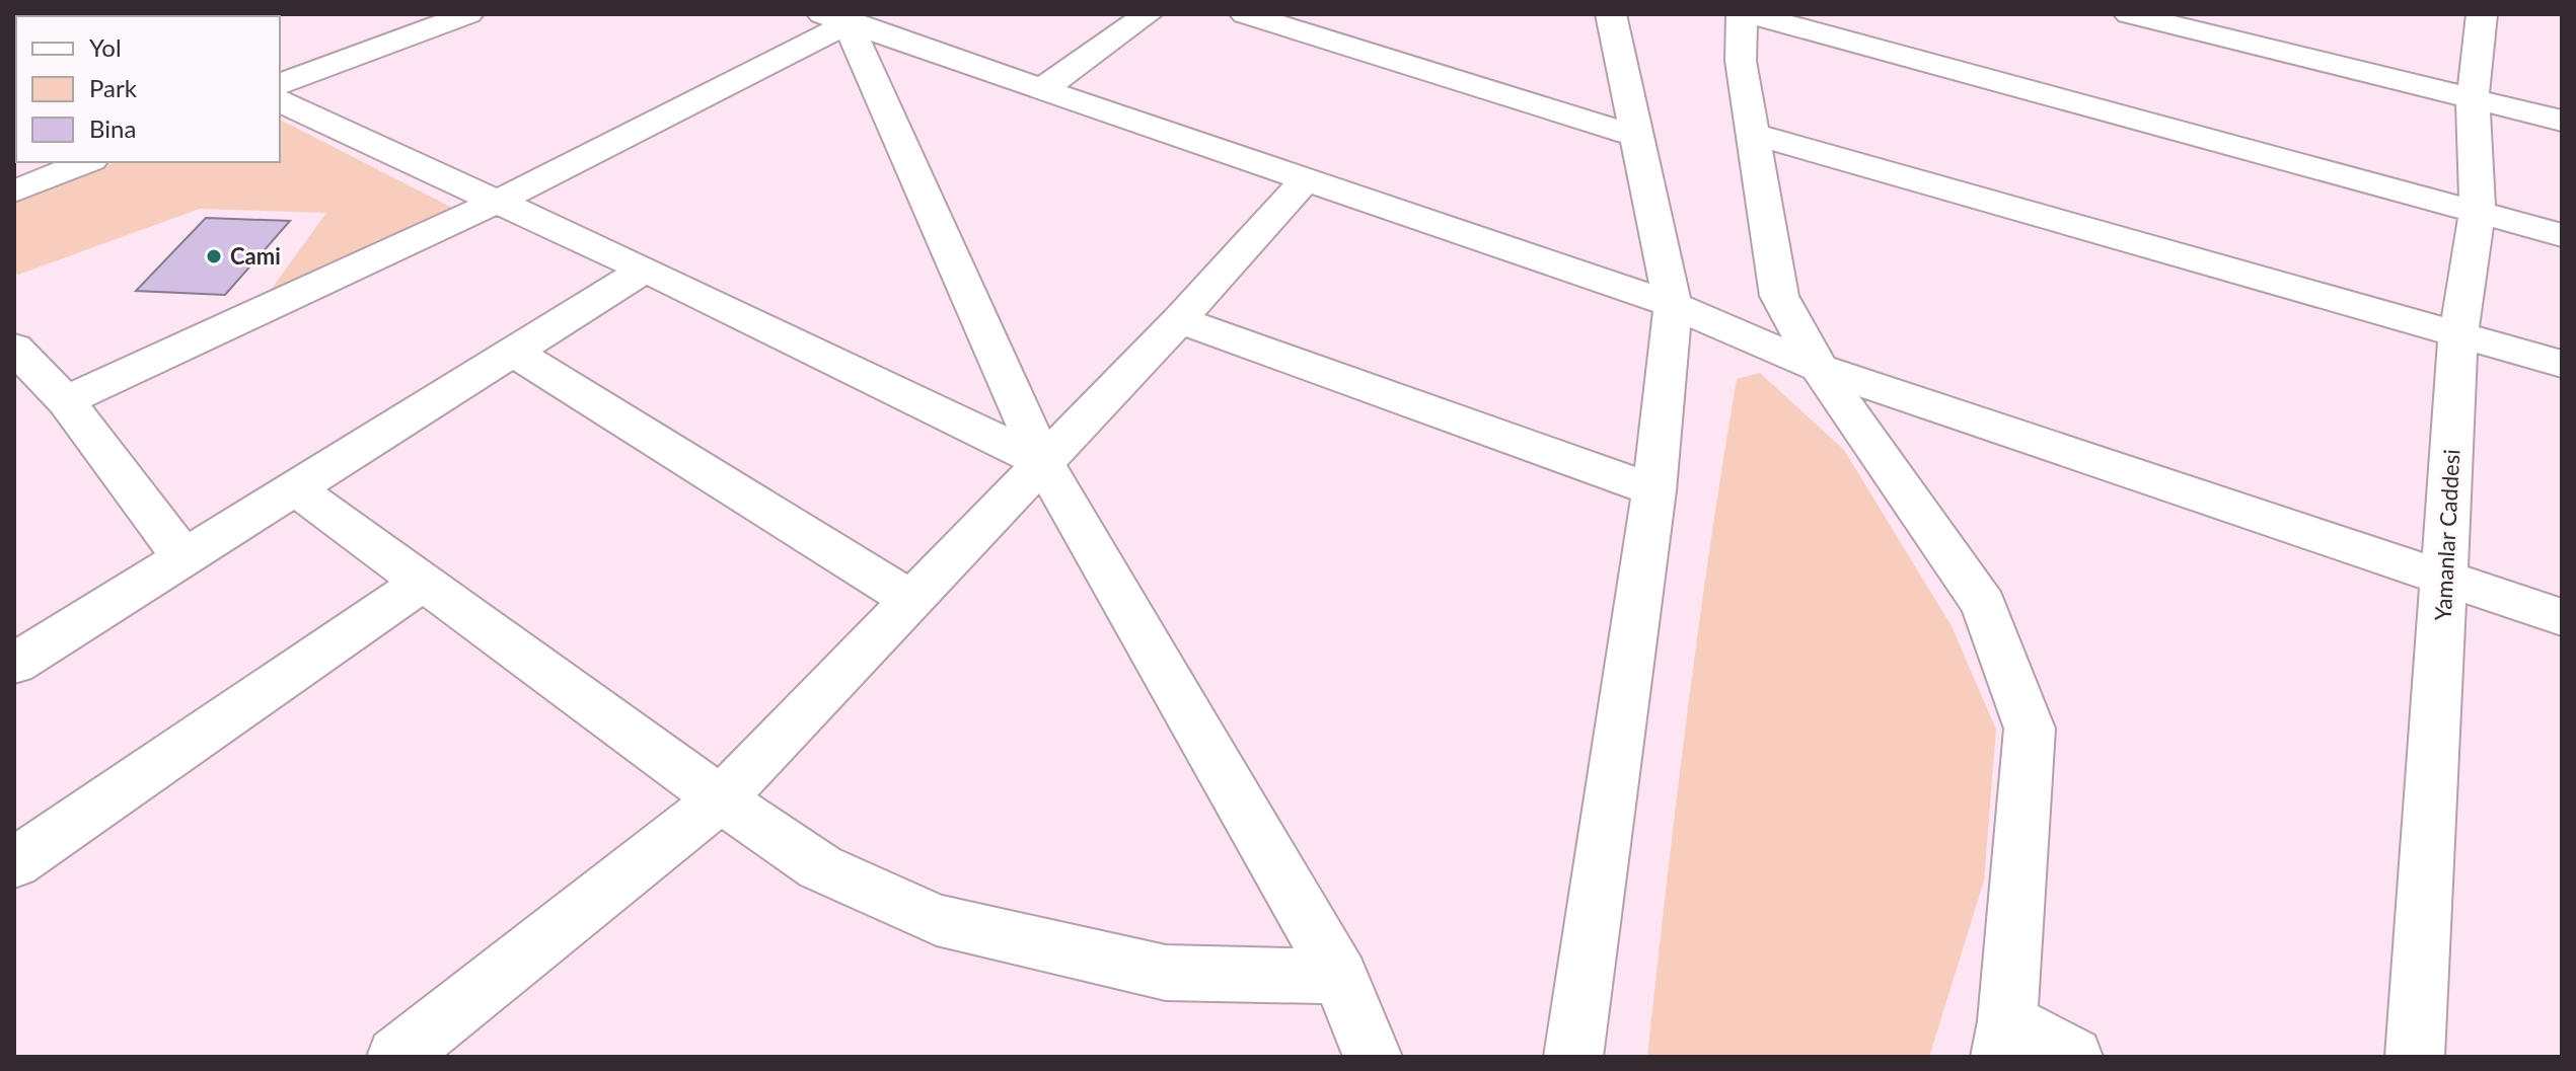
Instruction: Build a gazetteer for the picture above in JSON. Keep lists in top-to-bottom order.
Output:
{
  "streets": {
    "street": ["Yamanlar Caddesi"]
  },
  "places": ["Cami"],
  "legend": ["Yol", "Park", "Bina"]
}
